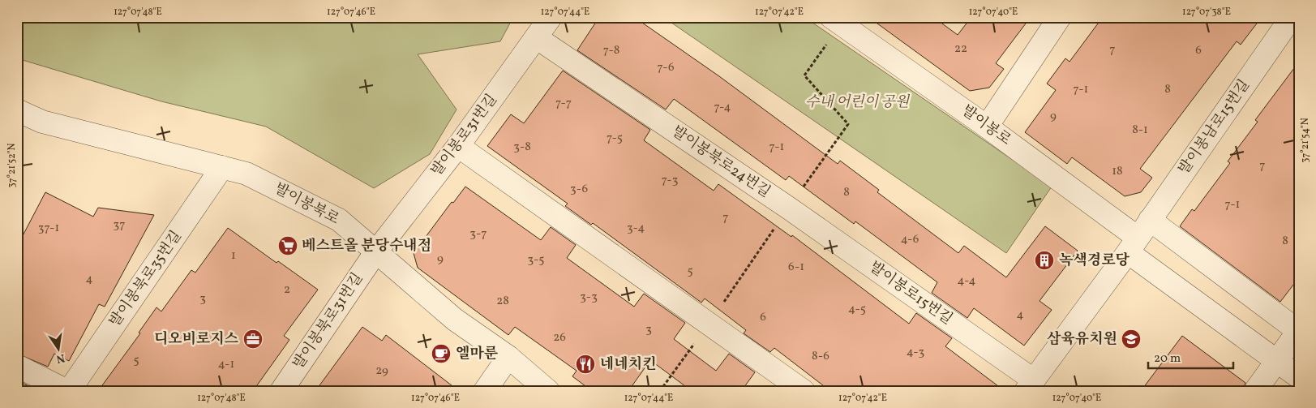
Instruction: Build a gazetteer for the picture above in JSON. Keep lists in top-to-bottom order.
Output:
{
  "streets": {
    "street": [
      "발이봉로",
      "발이봉남로15번길",
      "발이봉로31번길",
      "발이봉북로24번길",
      "발이봉북로",
      "발이봉북로35번길",
      "발이봉로15번길",
      "발이봉북로31번길"
    ]
  },
  "crossings": [
    ["발이봉로", "발이봉남로15번길"],
    ["발이봉로", "발이봉로15번길"],
    ["발이봉남로15번길", "발이봉로15번길"],
    ["발이봉로31번길", "발이봉북로24번길"],
    ["발이봉로31번길", "발이봉북로"],
    ["발이봉로31번길", "발이봉북로31번길"],
    ["발이봉북로24번길", "발이봉로15번길"],
    ["발이봉북로", "발이봉북로35번길"],
    ["발이봉북로", "발이봉북로31번길"]
  ],
  "parks": ["수내 어린이 공원"],
  "places": {
    "supermarket": ["베스트올 분당수내점"],
    "building": ["녹색경로당"],
    "office": ["디오비로지스"],
    "school or university": ["삼육유치원"],
    "cafe": ["엘마룬"],
    "restaurant": ["네네치킨"]
  },
  "house_numbers": [
    "22",
    "7",
    "7-8",
    "6",
    "7-6",
    "7-1",
    "8",
    "7-7",
    "7-4",
    "9",
    "8-1",
    "7-5",
    "3-8",
    "7-1",
    "7",
    "18",
    "7-3",
    "3-6",
    "8",
    "7-1",
    "7",
    "37",
    "37-1",
    "3-4",
    "3-7",
    "4-6",
    "8",
    "1",
    "9",
    "3-5",
    "6-1",
    "5",
    "4",
    "4-4",
    "2",
    "3-3",
    "3",
    "28",
    "4-5",
    "4",
    "6",
    "3",
    "26",
    "4-3",
    "8-6",
    "5",
    "4-1",
    "29"
  ],
  "scale_bar": "20 m",
  "north": "bottom",
  "coordinates": [
    "127°07'48\"E",
    "127°07'46\"E",
    "127°07'44\"E",
    "127°07'42\"E",
    "127°07'40\"E",
    "127°07'38\"E",
    "37°21'54\"N",
    "37°21'52\"N"
  ]
}
